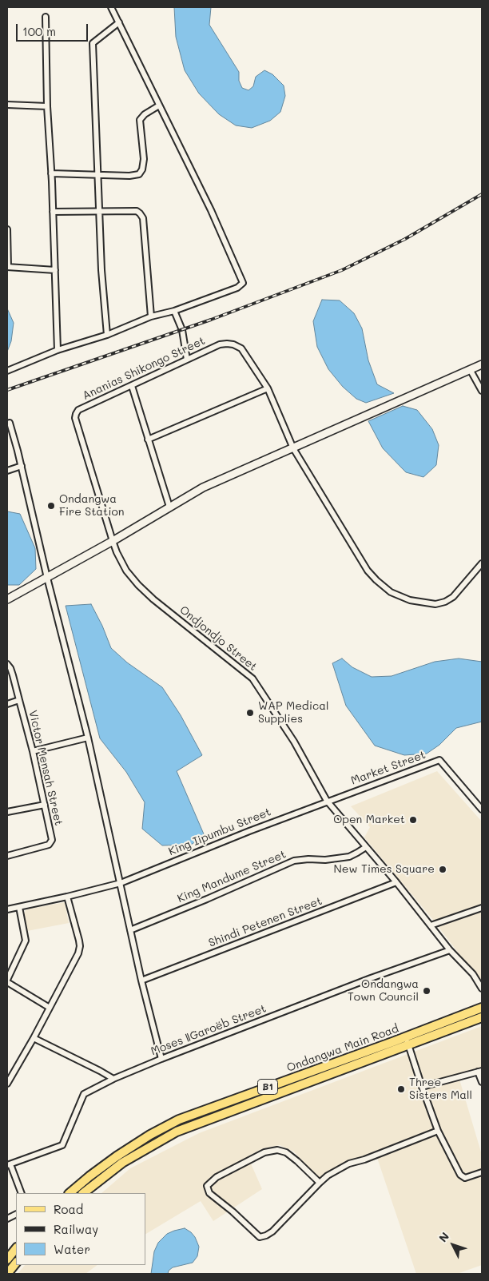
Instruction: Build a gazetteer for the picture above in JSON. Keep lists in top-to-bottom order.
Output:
{
  "streets": {
    "main road": ["Ondangwa Main Road", "B1"],
    "street": [
      "Ananias Shikongo Street",
      "Ondjondjo Street",
      "Victor Mensah Street",
      "Market Street",
      "King Iipumbu Street",
      "King Mandume Street",
      "Shindi Petenen Street",
      "Moses ǁGaroëb Street"
    ]
  },
  "crossings": [
    ["Ananias Shikongo Street", "Ondjondjo Street"],
    ["Ondjondjo Street", "Market Street"],
    ["Ondjondjo Street", "King Iipumbu Street"],
    ["Ondjondjo Street", "King Mandume Street"],
    ["Ondjondjo Street", "Shindi Petenen Street"],
    ["Ondjondjo Street", "Moses ǁGaroëb Street"],
    ["Market Street", "King Iipumbu Street"]
  ],
  "places": [
    "Ondangwa Fire Station",
    "WAP Medical Supplies",
    "Open Market",
    "New Times Square",
    "Ondangwa Town Council",
    "Three Sisters Mall"
  ],
  "legend": ["Road", "Railway", "Water"],
  "scale_bar": "100 m",
  "north": "top left"
}
